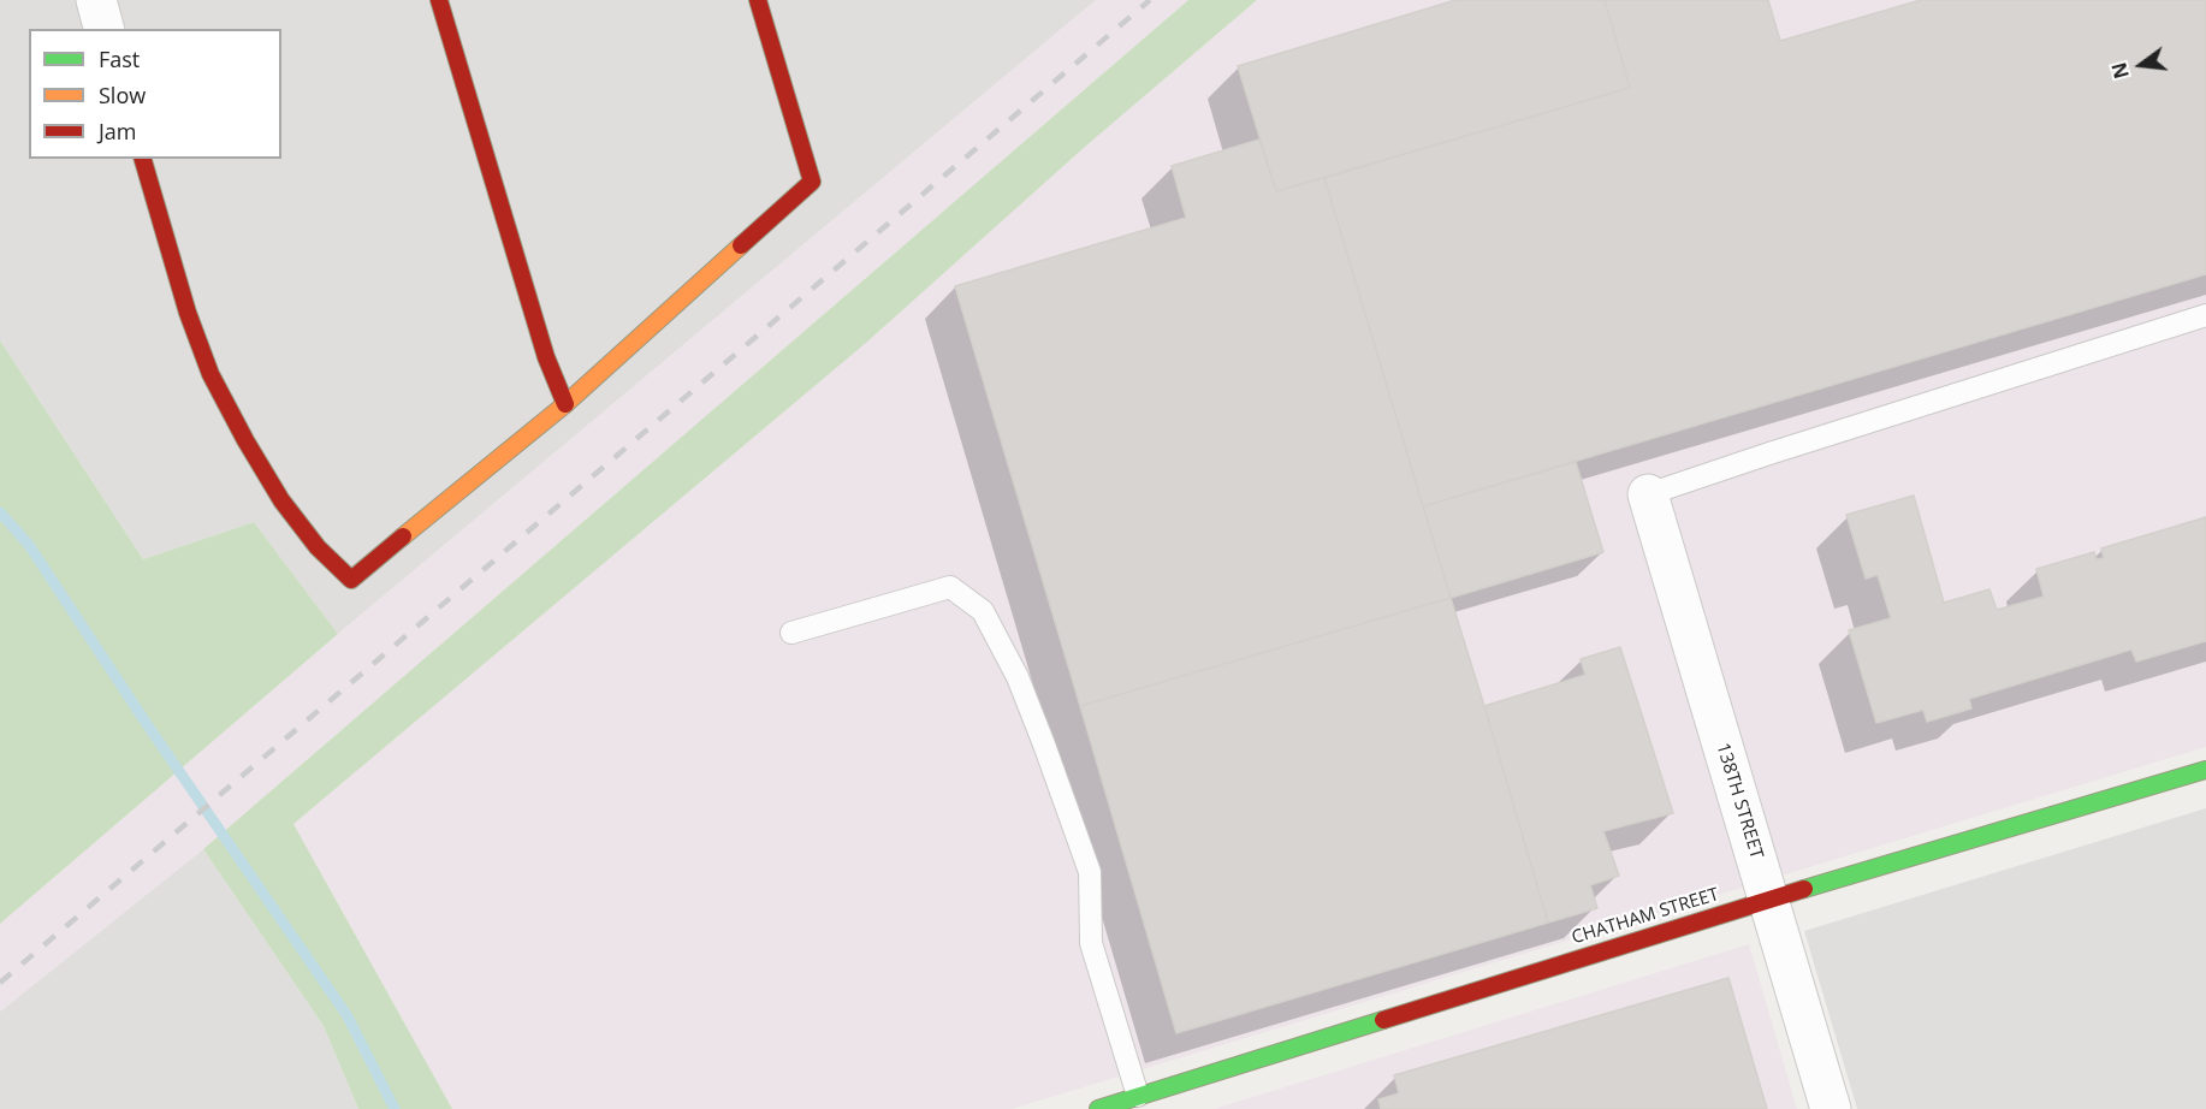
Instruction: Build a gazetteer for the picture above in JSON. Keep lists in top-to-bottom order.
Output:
{
  "streets": {
    "street": ["138TH STREET", "CHATHAM STREET"]
  },
  "crossings": [
    ["138TH STREET", "CHATHAM STREET"]
  ],
  "legend": ["Fast", "Slow", "Jam"],
  "north": "left"
}
